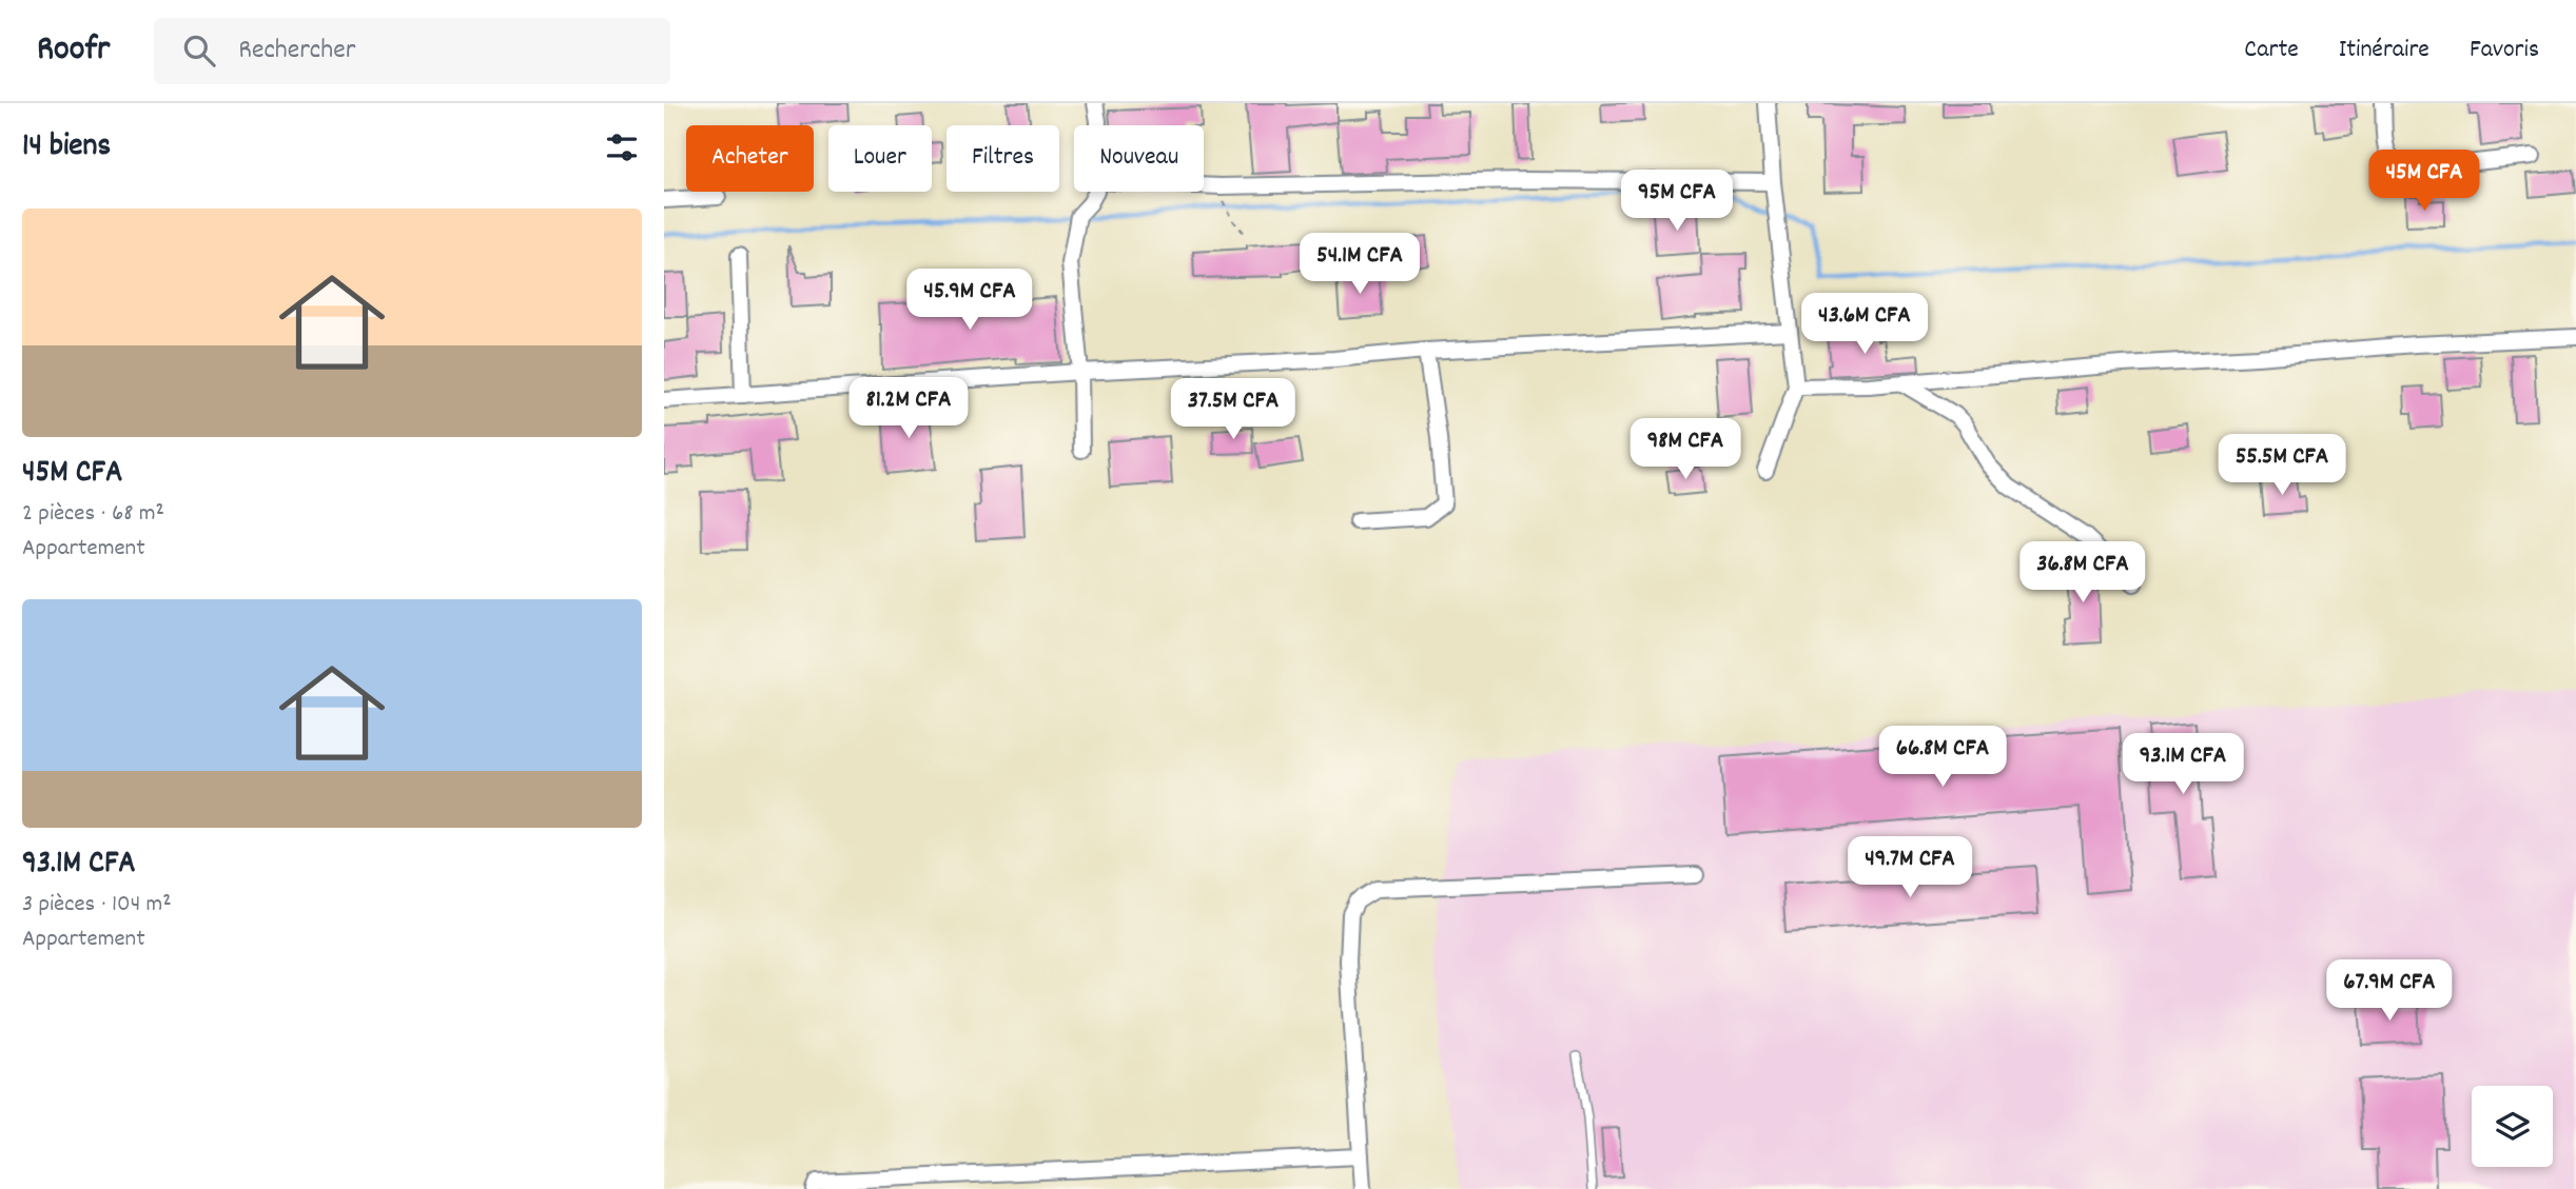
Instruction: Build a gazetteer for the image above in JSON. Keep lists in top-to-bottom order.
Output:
{
  "page": {
    "header": "Roofr",
    "search": "Rechercher",
    "nav": ["Carte", "Itinéraire", "Favoris"],
    "heading": "14 biens",
    "chip": [
      "Acheter",
      "Louer",
      "Filtres",
      "Nouveau"
    ],
    "price": [
      "45M CFA",
      "95M CFA",
      "54.1M CFA",
      "45.9M CFA",
      "43.6M CFA",
      "81.2M CFA",
      "37.5M CFA",
      "98M CFA",
      "55.5M CFA",
      "36.8M CFA",
      "66.8M CFA",
      "93.1M CFA",
      "49.7M CFA",
      "67.9M CFA"
    ],
    "list": [
      {
        "name": "45M CFA",
        "note": "2 pièces · 68 m² · Appartement"
      },
      {
        "name": "93.1M CFA",
        "note": "3 pièces · 104 m² · Appartement"
      }
    ]
  }
}
